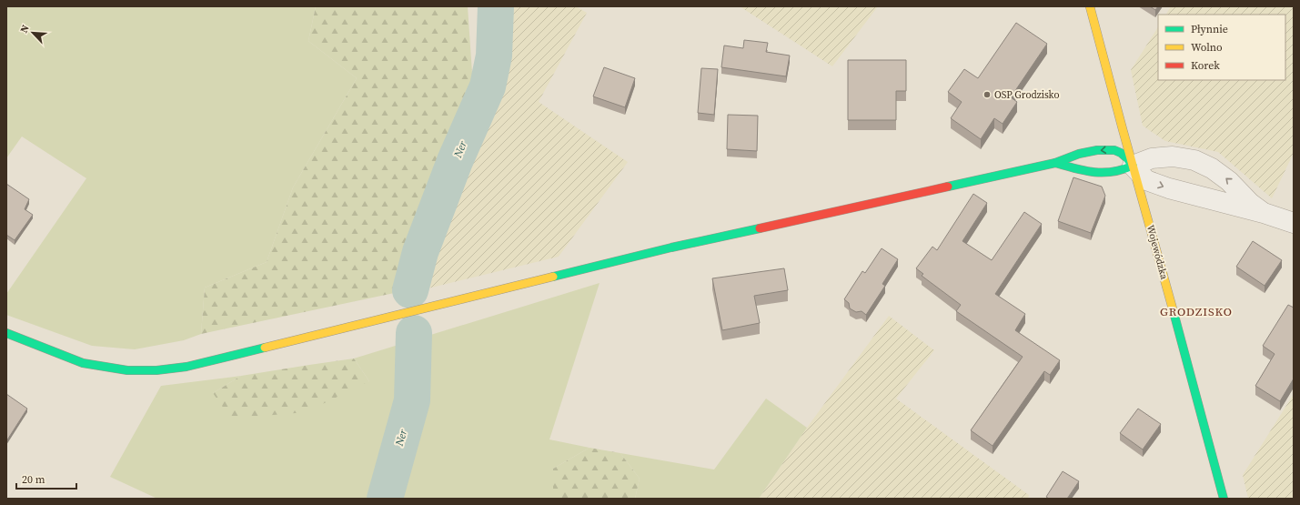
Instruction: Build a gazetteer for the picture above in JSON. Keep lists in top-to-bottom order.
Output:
{
  "streets": {
    "street": ["Wojewódzka"]
  },
  "districts": ["GRODZISKO"],
  "water": ["Ner"],
  "places": ["OSP Grodzisko"],
  "legend": ["Płynnie", "Wolno", "Korek"],
  "scale_bar": "20 m",
  "north": "top left"
}
